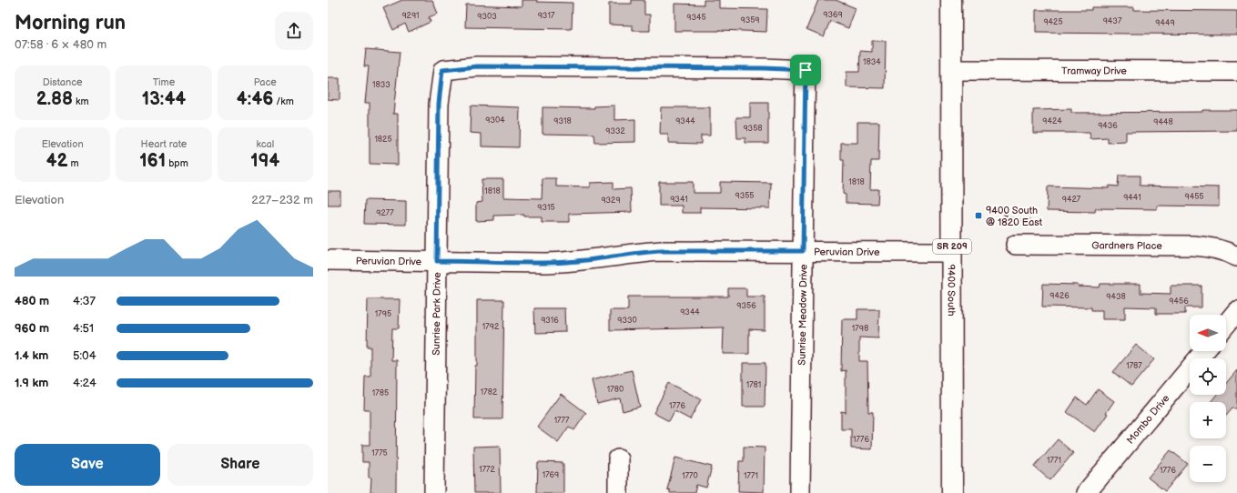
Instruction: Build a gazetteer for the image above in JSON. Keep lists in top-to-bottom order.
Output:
{
  "streets": {
    "main road": ["SR 209", "9400 South"],
    "street": [
      "Tramway Drive",
      "Gardners Place",
      "Peruvian Drive",
      "Sunrise Park Drive",
      "Sunrise Meadow Drive",
      "Mombo Drive"
    ]
  },
  "crossings": [
    ["Tramway Drive", "9400 South"],
    ["Peruvian Drive", "9400 South"],
    ["Peruvian Drive", "Sunrise Park Drive"],
    ["Peruvian Drive", "Sunrise Meadow Drive"],
    ["Sunrise Park Drive", "Sunrise Meadow Drive"]
  ],
  "places": {
    "transit": ["9400 South @ 1820 East"]
  },
  "house_numbers": [
    "9369",
    "9291",
    "9317",
    "9303",
    "9345",
    "9359",
    "9437",
    "9425",
    "9449",
    "1834",
    "1833",
    "9304",
    "9318",
    "9344",
    "9424",
    "9448",
    "9436",
    "9358",
    "9332",
    "1825",
    "1818",
    "1818",
    "9355",
    "9455",
    "9441",
    "9341",
    "9427",
    "9329",
    "9315",
    "9277",
    "9426",
    "9438",
    "9456",
    "9356",
    "9344",
    "1795",
    "9316",
    "9330",
    "1792",
    "1798",
    "1787",
    "1781",
    "1780",
    "1782",
    "1785",
    "1776",
    "1777",
    "1776",
    "1775",
    "1771",
    "1772",
    "1776",
    "1769",
    "1770",
    "1771"
  ],
  "north": "left",
  "page": {
    "heading": ["Morning run", "07:58 · 6 × 480 m"],
    "stats": [
      ["Distance", "2.88 km"],
      ["Time", "13:44"],
      ["Pace", "4:46 /km"],
      ["Elevation", "42 m"],
      ["Heart rate", "161 bpm"],
      ["kcal", "194"]
    ],
    "chart": ["Elevation", "227–232 m"],
    "list": [
      {
        "name": "480 m",
        "note": "4:37"
      },
      {
        "name": "960 m",
        "note": "4:51"
      },
      {
        "name": "1.4 km",
        "note": "5:04"
      },
      {
        "name": "1.9 km",
        "note": "4:24"
      }
    ],
    "map_buttons": ["+", "−"],
    "buttons": ["Save", "Share"]
  }
}
